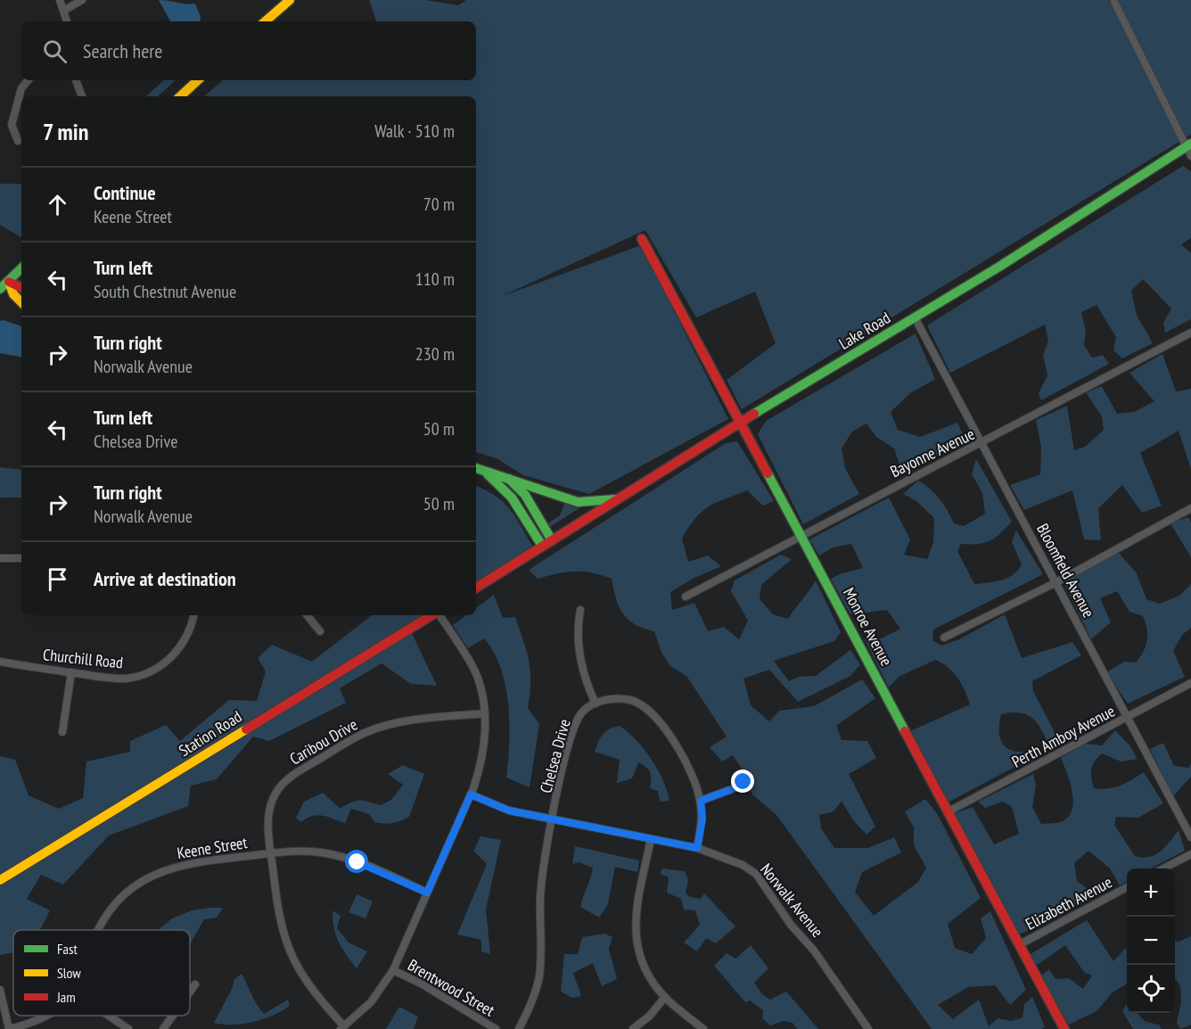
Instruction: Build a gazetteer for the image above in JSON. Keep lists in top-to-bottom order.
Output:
{
  "streets": {
    "street": [
      "Lake Road",
      "Bayonne Avenue",
      "Bloomfield Avenue",
      "Monroe Avenue",
      "Churchill Road",
      "Station Road",
      "Perth Amboy Avenue",
      "Caribou Drive",
      "Chelsea Drive",
      "Keene Street",
      "Norwalk Avenue",
      "Elizabeth Avenue",
      "Brentwood Street"
    ]
  },
  "crossings": [
    ["Lake Road", "Bloomfield Avenue"],
    ["Lake Road", "Monroe Avenue"],
    ["Bayonne Avenue", "Bloomfield Avenue"],
    ["Bayonne Avenue", "Monroe Avenue"],
    ["Bloomfield Avenue", "Perth Amboy Avenue"],
    ["Monroe Avenue", "Perth Amboy Avenue"],
    ["Monroe Avenue", "Elizabeth Avenue"],
    ["Caribou Drive", "Keene Street"],
    ["Chelsea Drive", "Norwalk Avenue"]
  ],
  "legend": ["Fast", "Slow", "Jam"],
  "page": {
    "search": "Search here",
    "heading": ["7 min", "Walk · 510 m"],
    "list": [
      ["Continue", "Keene Street", "70 m"],
      ["Turn left", "South Chestnut Avenue", "110 m"],
      ["Turn right", "Norwalk Avenue", "230 m"],
      ["Turn left", "Chelsea Drive", "50 m"],
      ["Turn right", "Norwalk Avenue", "50 m"],
      "Arrive at destination"
    ],
    "map_buttons": ["+", "−"]
  }
}
